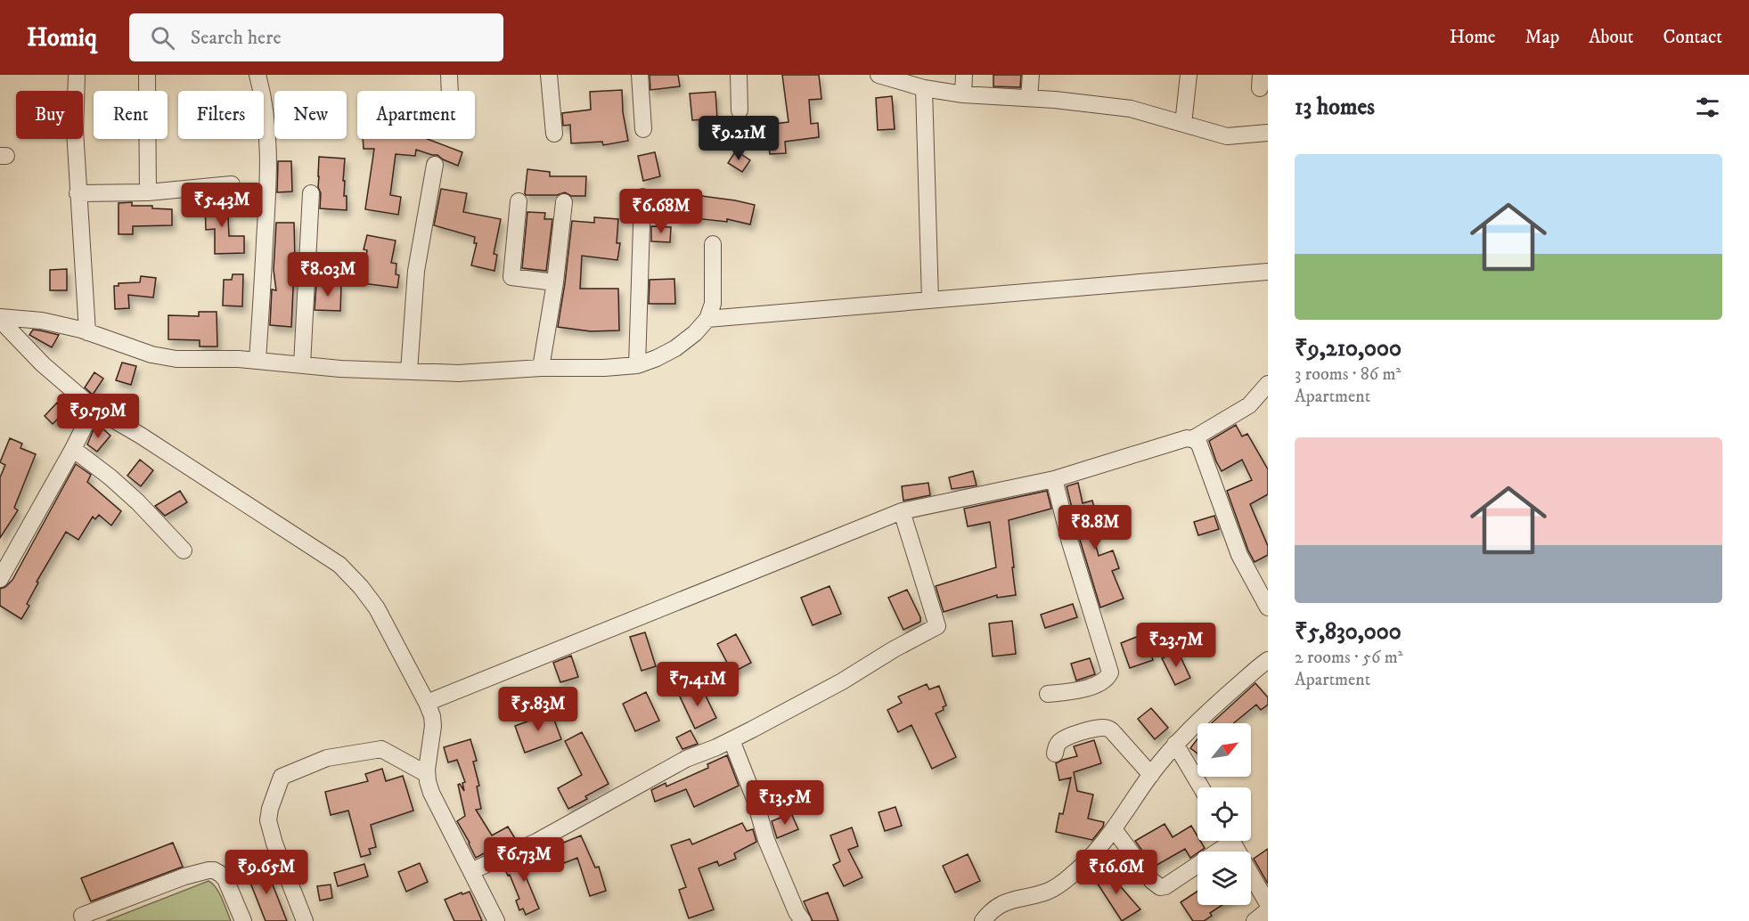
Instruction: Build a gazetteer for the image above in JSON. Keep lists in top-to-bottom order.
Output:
{
  "north": "top right",
  "page": {
    "header": "Homiq",
    "search": "Search here",
    "nav": [
      "Home",
      "Map",
      "About",
      "Contact"
    ],
    "heading": "13 homes",
    "chip": [
      "Buy",
      "Rent",
      "Filters",
      "New",
      "Apartment"
    ],
    "price": [
      "₹9.21M",
      "₹5.43M",
      "₹6.68M",
      "₹8.03M",
      "₹9.79M",
      "₹8.8M",
      "₹23.7M",
      "₹7.41M",
      "₹5.83M",
      "₹13.5M",
      "₹6.73M",
      "₹9.65M",
      "₹16.6M"
    ],
    "list": [
      {
        "name": "₹9,210,000",
        "note": "3 rooms · 86 m² · Apartment"
      },
      {
        "name": "₹5,830,000",
        "note": "2 rooms · 56 m² · Apartment"
      }
    ]
  }
}
